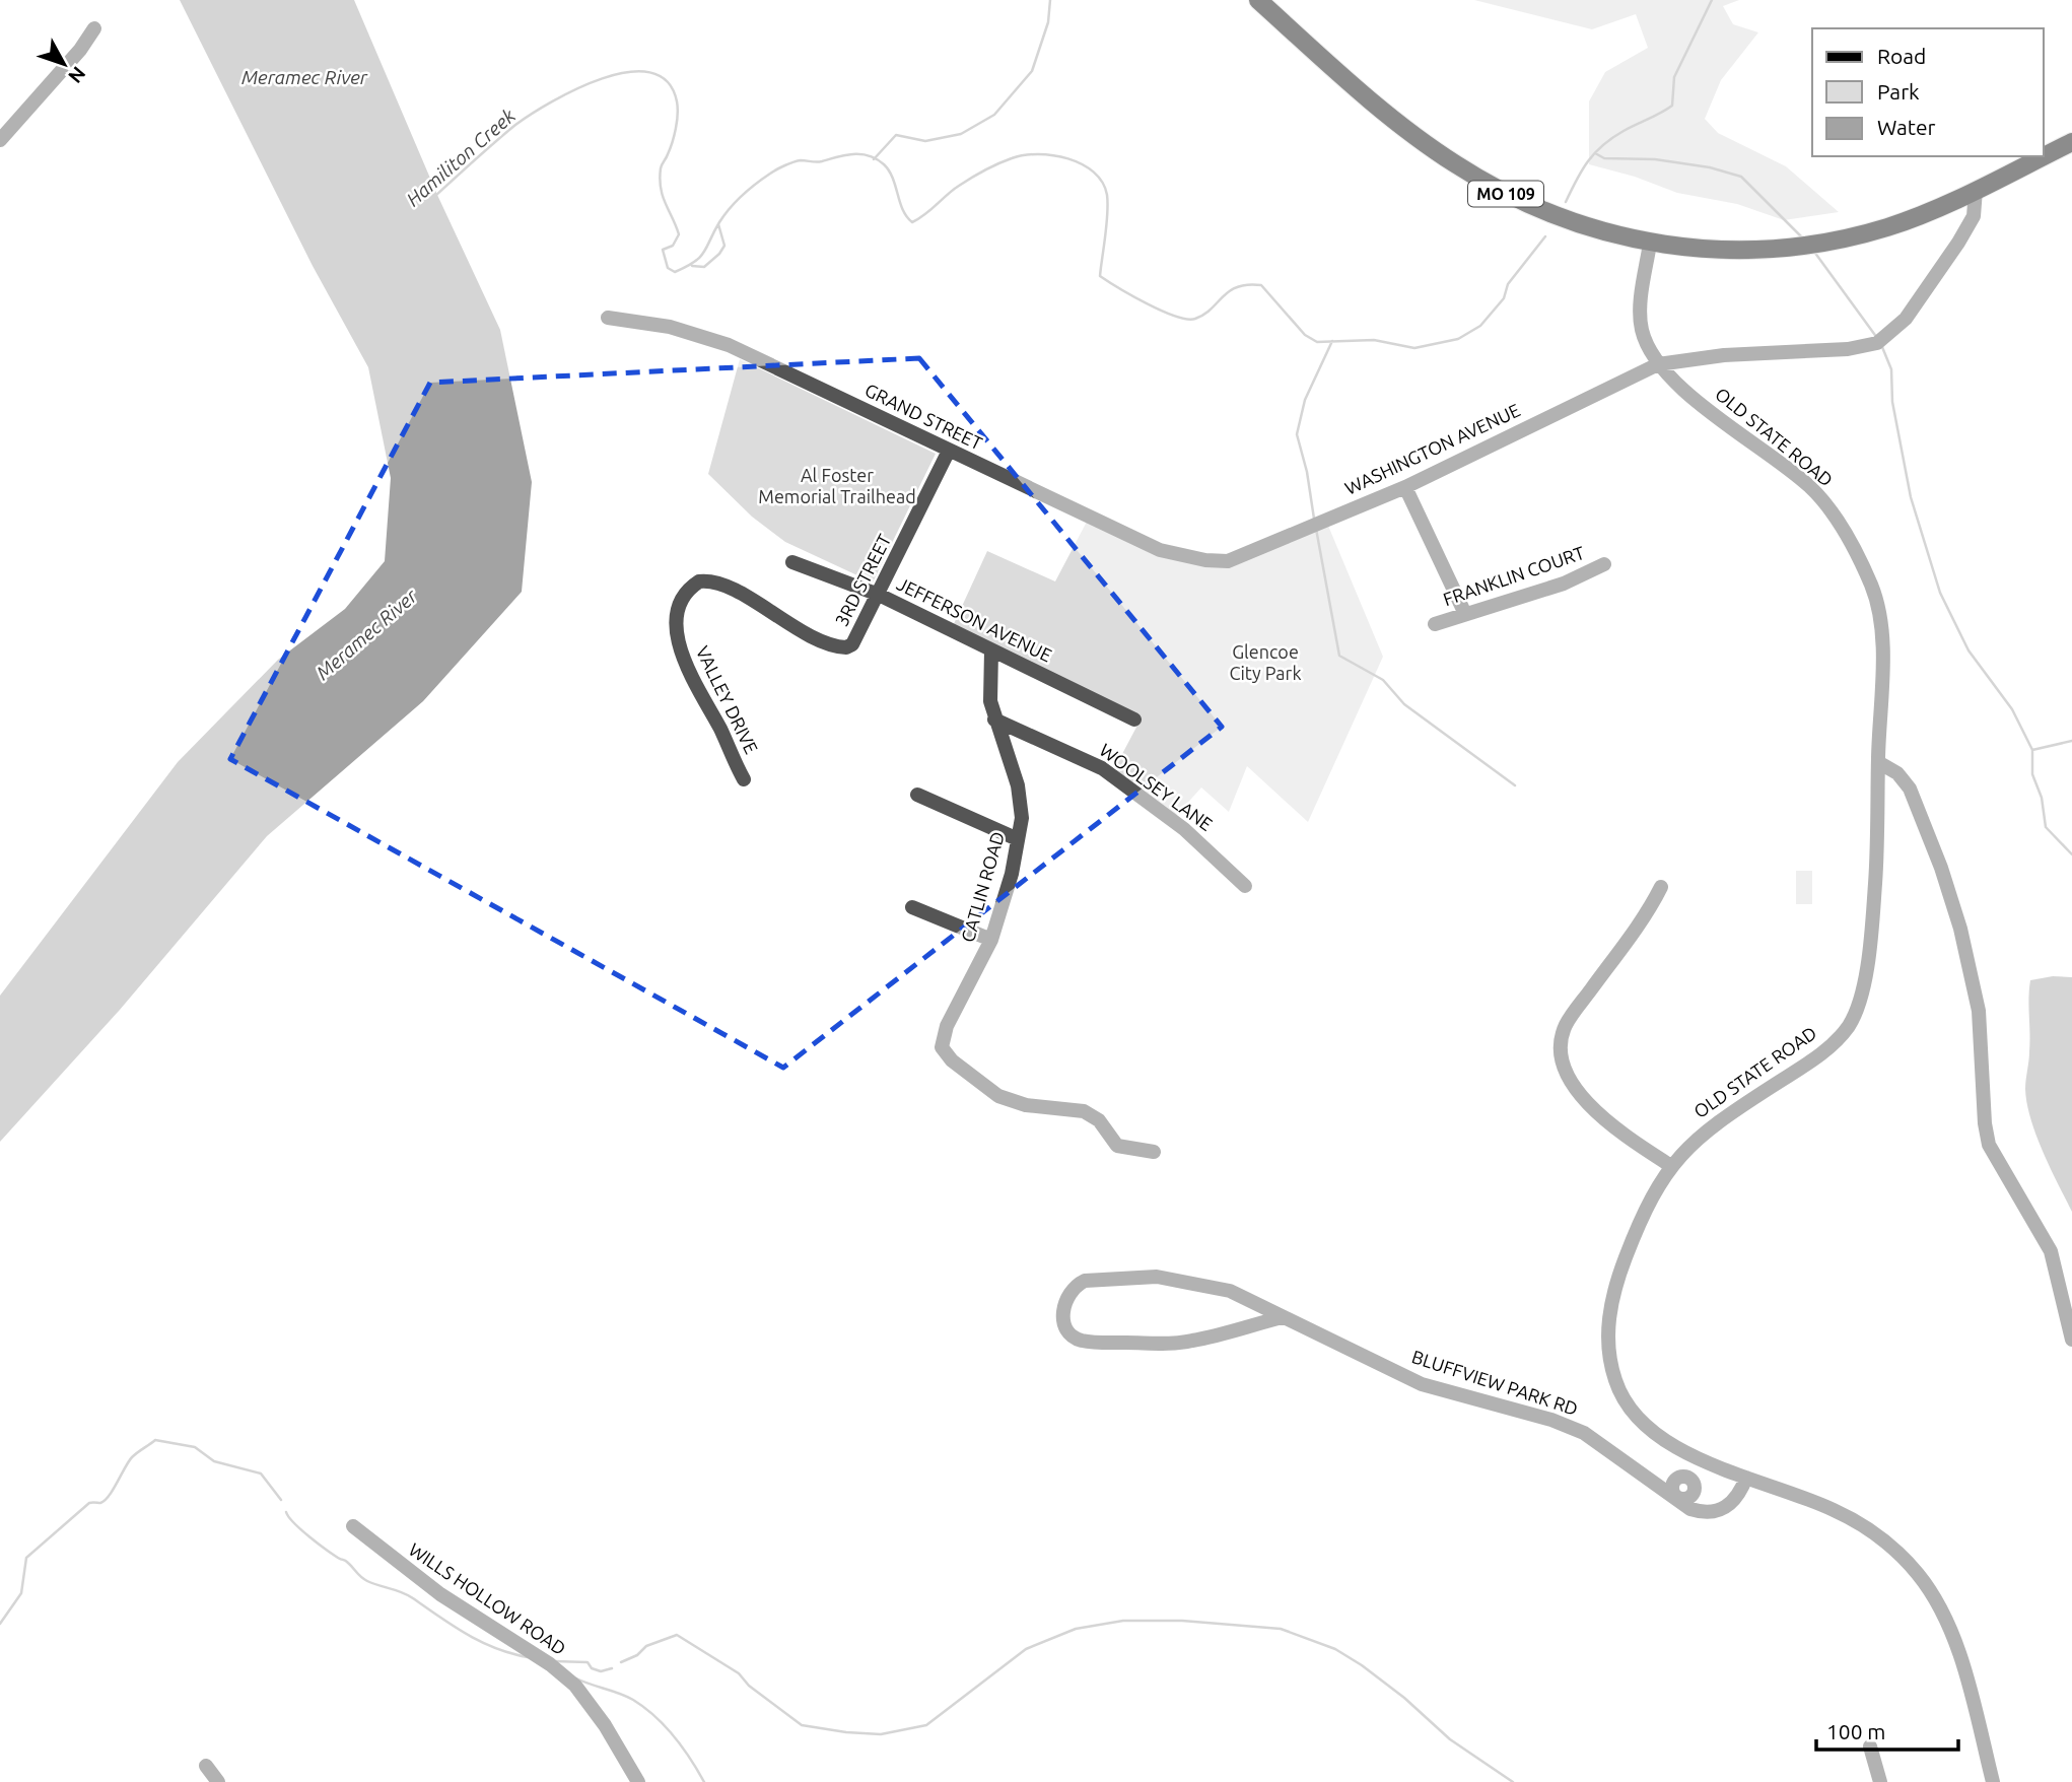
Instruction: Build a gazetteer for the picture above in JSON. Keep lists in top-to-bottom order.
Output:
{
  "streets": {
    "main road": ["MO 109"],
    "street": [
      "GRAND STREET",
      "OLD STATE ROAD",
      "WASHINGTON AVENUE",
      "FRANKLIN COURT",
      "3RD STREET",
      "JEFFERSON AVENUE",
      "VALLEY DRIVE",
      "WOOLSEY LANE",
      "CATLIN ROAD",
      "BLUFFVIEW PARK RD",
      "WILLS HOLLOW ROAD"
    ]
  },
  "crossings": [
    ["MO 109", "OLD STATE ROAD"],
    ["MO 109", "WASHINGTON AVENUE"],
    ["GRAND STREET", "WASHINGTON AVENUE"],
    ["GRAND STREET", "3RD STREET"],
    ["OLD STATE ROAD", "WASHINGTON AVENUE"],
    ["OLD STATE ROAD", "BLUFFVIEW PARK RD"],
    ["3RD STREET", "JEFFERSON AVENUE"],
    ["3RD STREET", "VALLEY DRIVE"],
    ["JEFFERSON AVENUE", "CATLIN ROAD"],
    ["WOOLSEY LANE", "CATLIN ROAD"]
  ],
  "water": ["Meramec River", "Hamiliton Creek"],
  "parks": ["Al Foster Memorial Trailhead", "Glencoe City Park"],
  "legend": ["Road", "Park", "Water"],
  "scale_bar": "100 m",
  "north": "bottom right"
}
